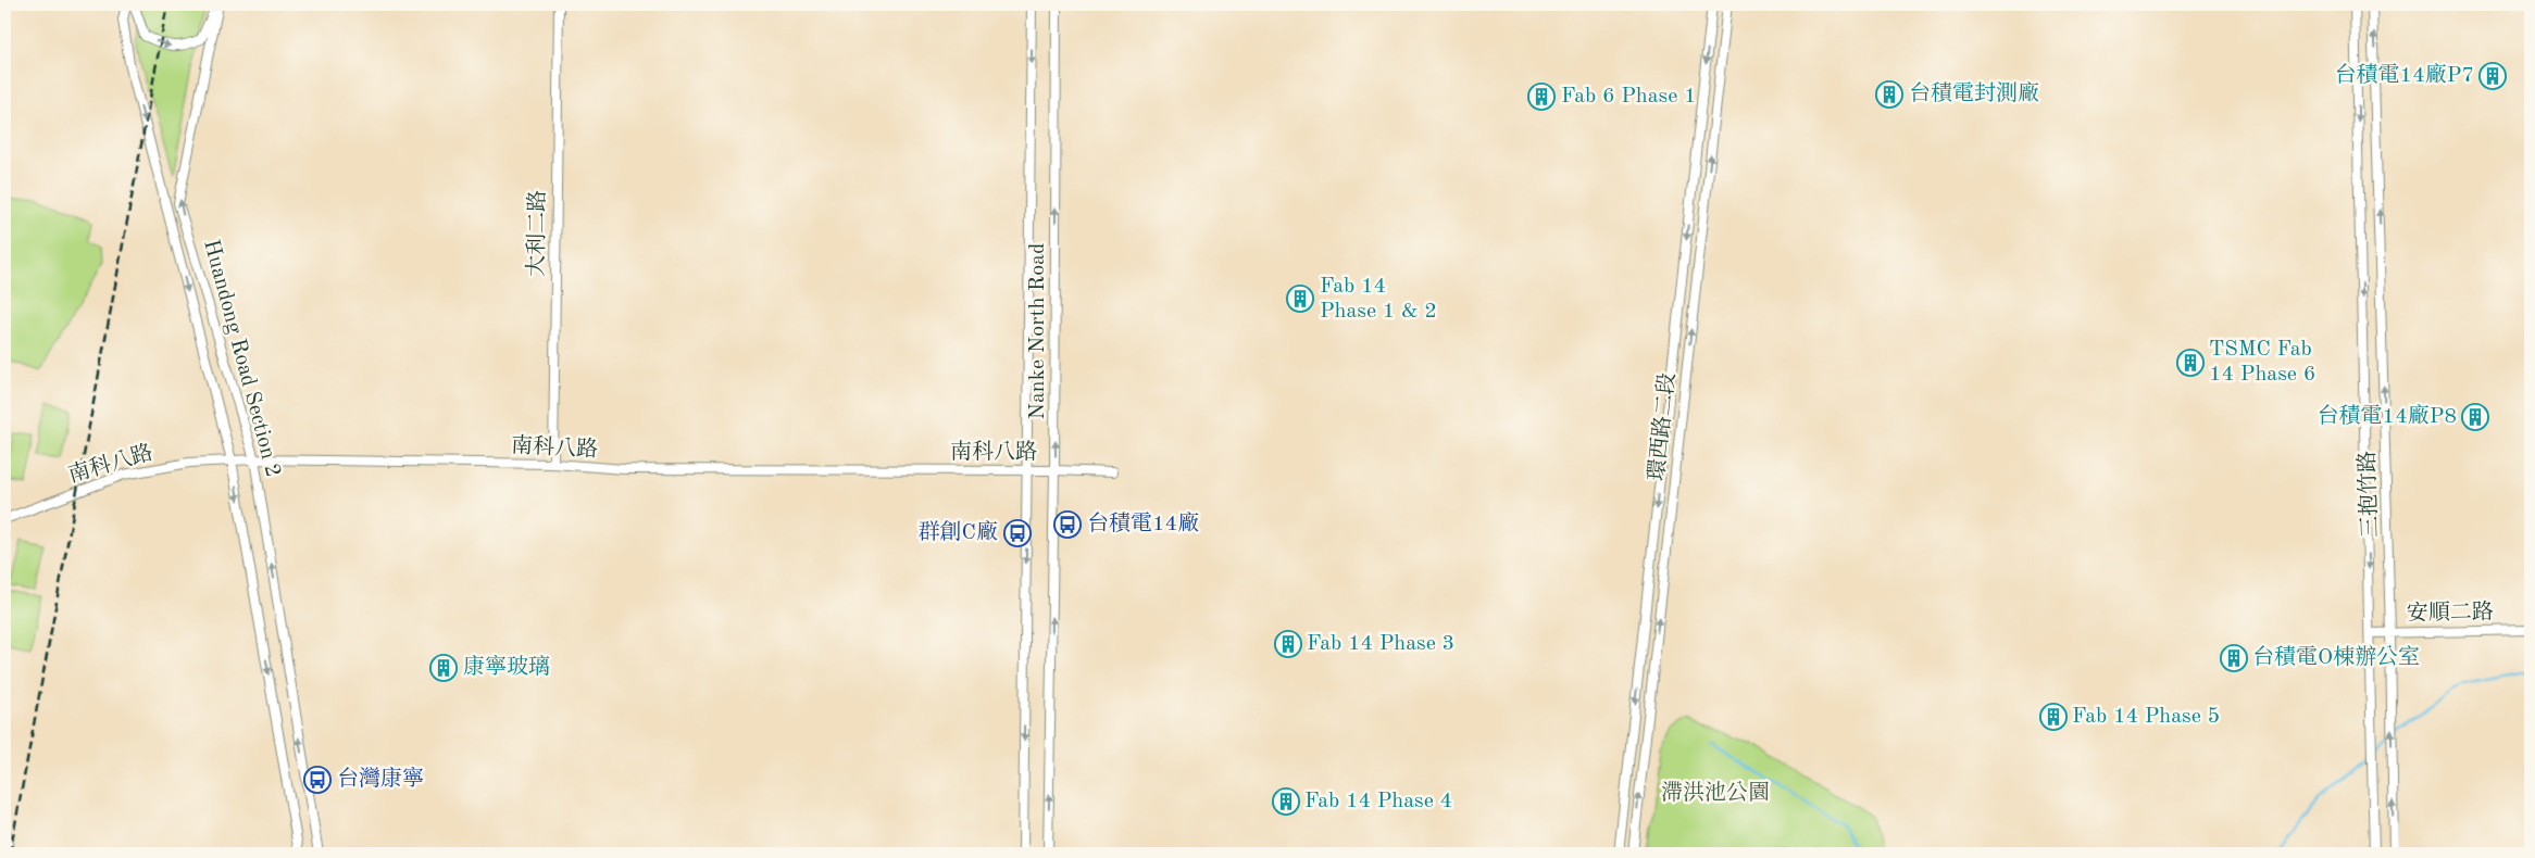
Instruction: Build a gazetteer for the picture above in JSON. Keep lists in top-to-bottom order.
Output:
{
  "streets": {
    "street": [
      "大利二路",
      "Nanke North Road",
      "Huandong Road Section 2",
      "環西路二段",
      "南科八路",
      "三抱竹路",
      "安順二路"
    ]
  },
  "crossings": [
    ["大利二路", "南科八路"],
    ["Nanke North Road", "南科八路"],
    ["Huandong Road Section 2", "南科八路"],
    ["三抱竹路", "安順二路"]
  ],
  "parks": ["滯洪池公園"],
  "places": {
    "building": [
      "台積電14廠P7",
      "台積電封測廠",
      "Fab 6 Phase 1",
      "Fab 14 Phase 1 & 2",
      "TSMC Fab 14 Phase 6",
      "台積電14廠P8",
      "Fab 14 Phase 3",
      "台積電O棟辦公室",
      "康寧玻璃",
      "Fab 14 Phase 5",
      "Fab 14 Phase 4"
    ],
    "bus stop": ["台積電14廠", "群創C廠", "台灣康寧"]
  }
}
